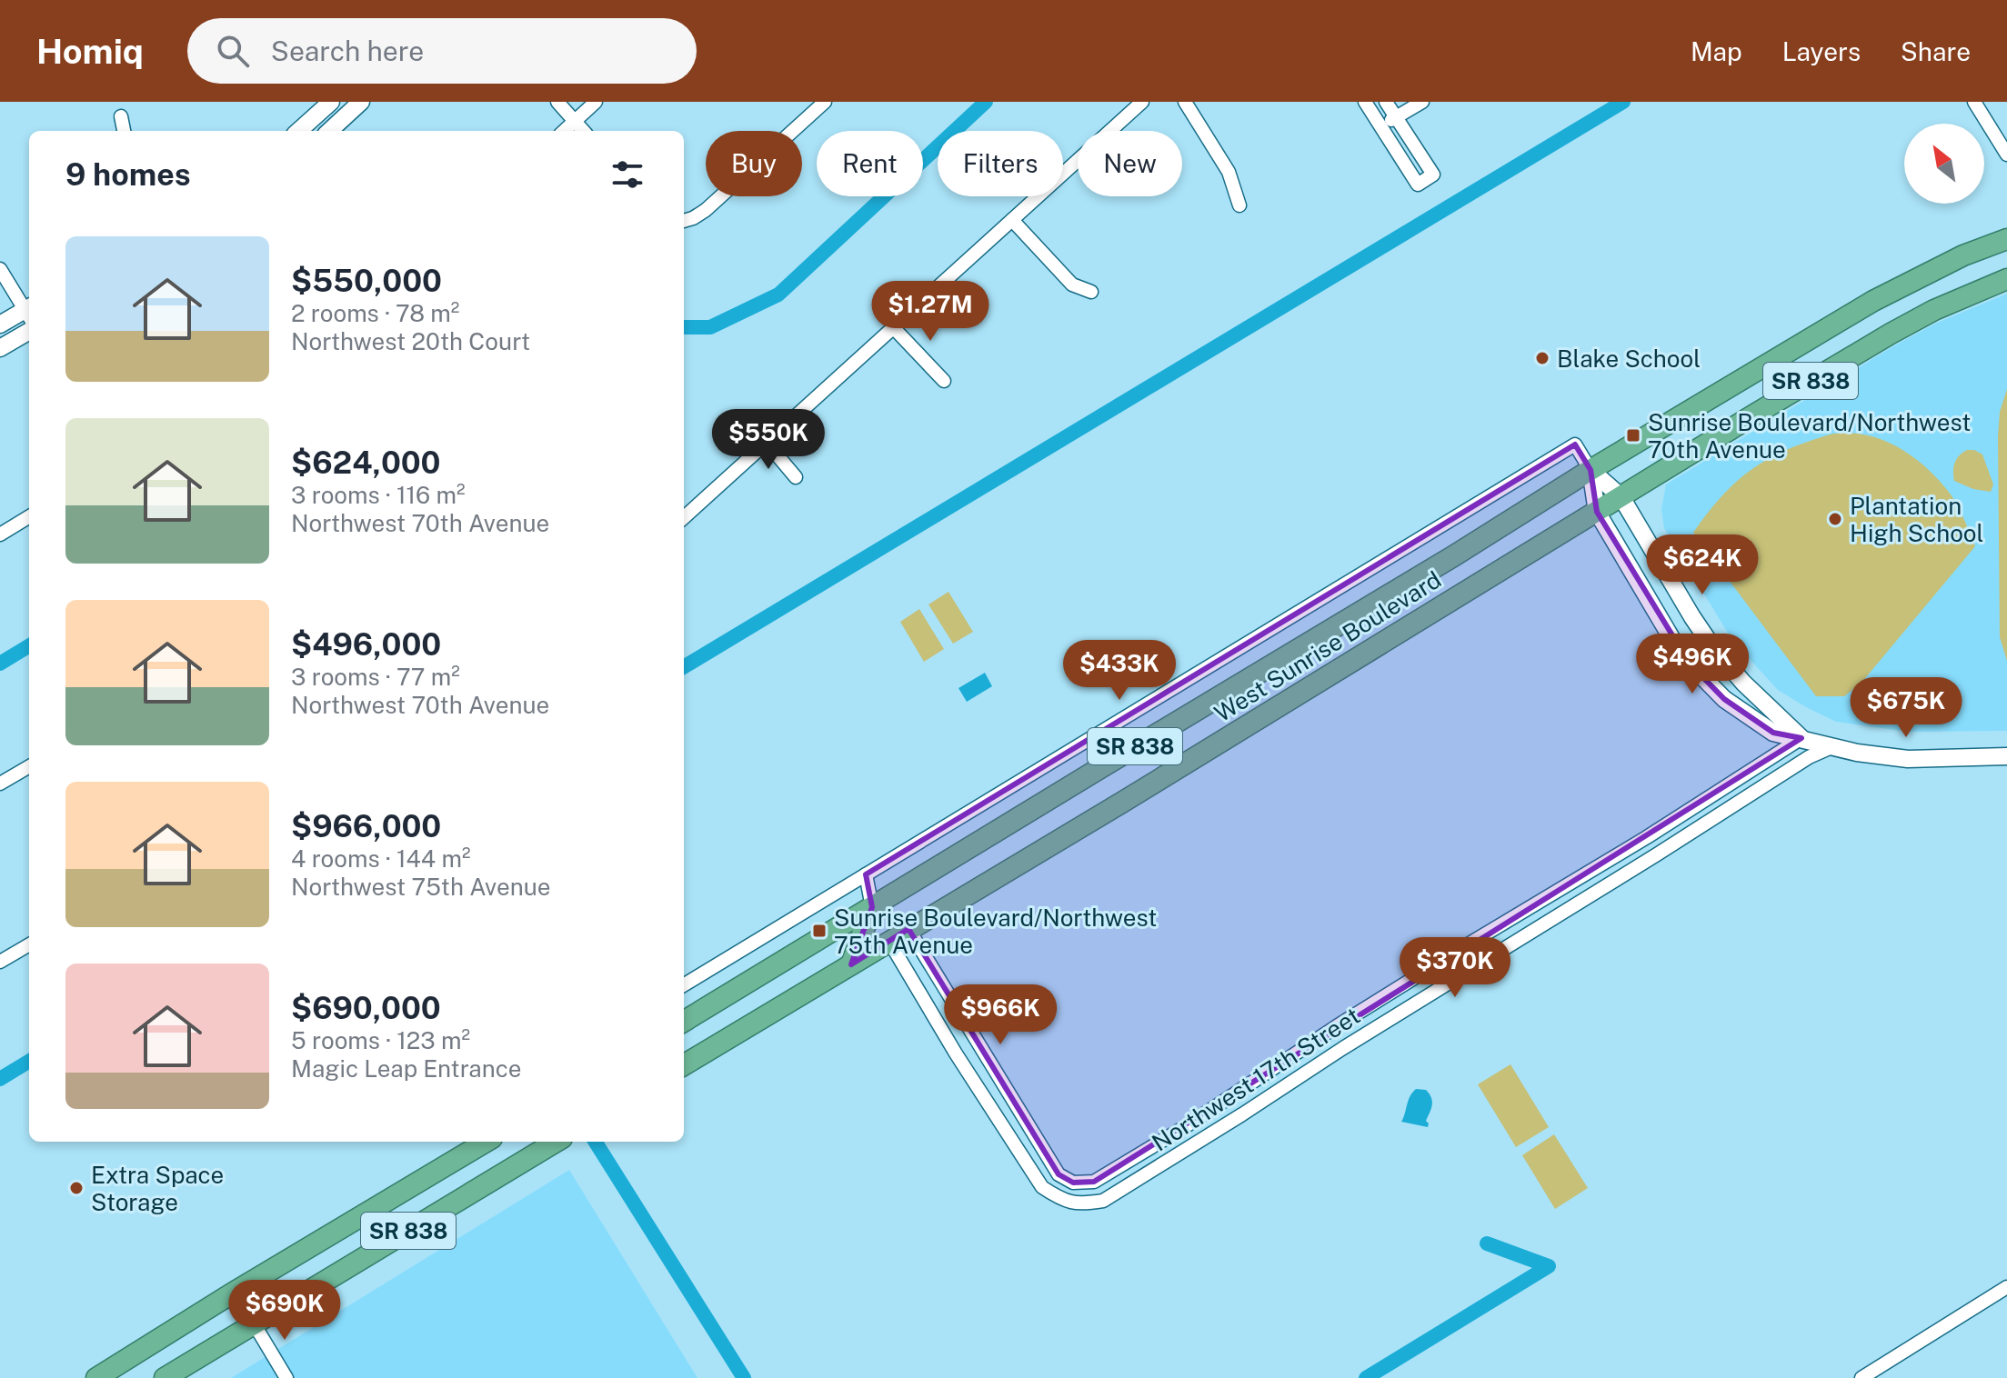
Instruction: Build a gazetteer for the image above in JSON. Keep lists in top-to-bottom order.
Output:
{
  "streets": {
    "highway": ["SR 838", "West Sunrise Boulevard"],
    "street": ["Northwest 17th Street"]
  },
  "crossings": [
    ["West Sunrise Boulevard", "Northwest 17th Street"]
  ],
  "places": {
    "other": ["Blake School", "Plantation High School", "Extra Space Storage"],
    "transit": ["Sunrise Boulevard/Northwest 70th Avenue", "Sunrise Boulevard/Northwest 75th Avenue"]
  },
  "north": "top left",
  "page": {
    "header": "Homiq",
    "search": "Search here",
    "nav": ["Map", "Layers", "Share"],
    "chip": [
      "Buy",
      "Rent",
      "Filters",
      "New"
    ],
    "heading": "9 homes",
    "list": [
      {
        "name": "$550,000",
        "note": "2 rooms · 78 m² · Northwest 20th Court"
      },
      {
        "name": "$624,000",
        "note": "3 rooms · 116 m² · Northwest 70th Avenue"
      },
      {
        "name": "$496,000",
        "note": "3 rooms · 77 m² · Northwest 70th Avenue"
      },
      {
        "name": "$966,000",
        "note": "4 rooms · 144 m² · Northwest 75th Avenue"
      },
      {
        "name": "$690,000",
        "note": "5 rooms · 123 m² · Magic Leap Entrance"
      }
    ],
    "price": [
      "$1.27M",
      "$550K",
      "$624K",
      "$496K",
      "$433K",
      "$675K",
      "$370K",
      "$966K",
      "$690K"
    ]
  }
}
